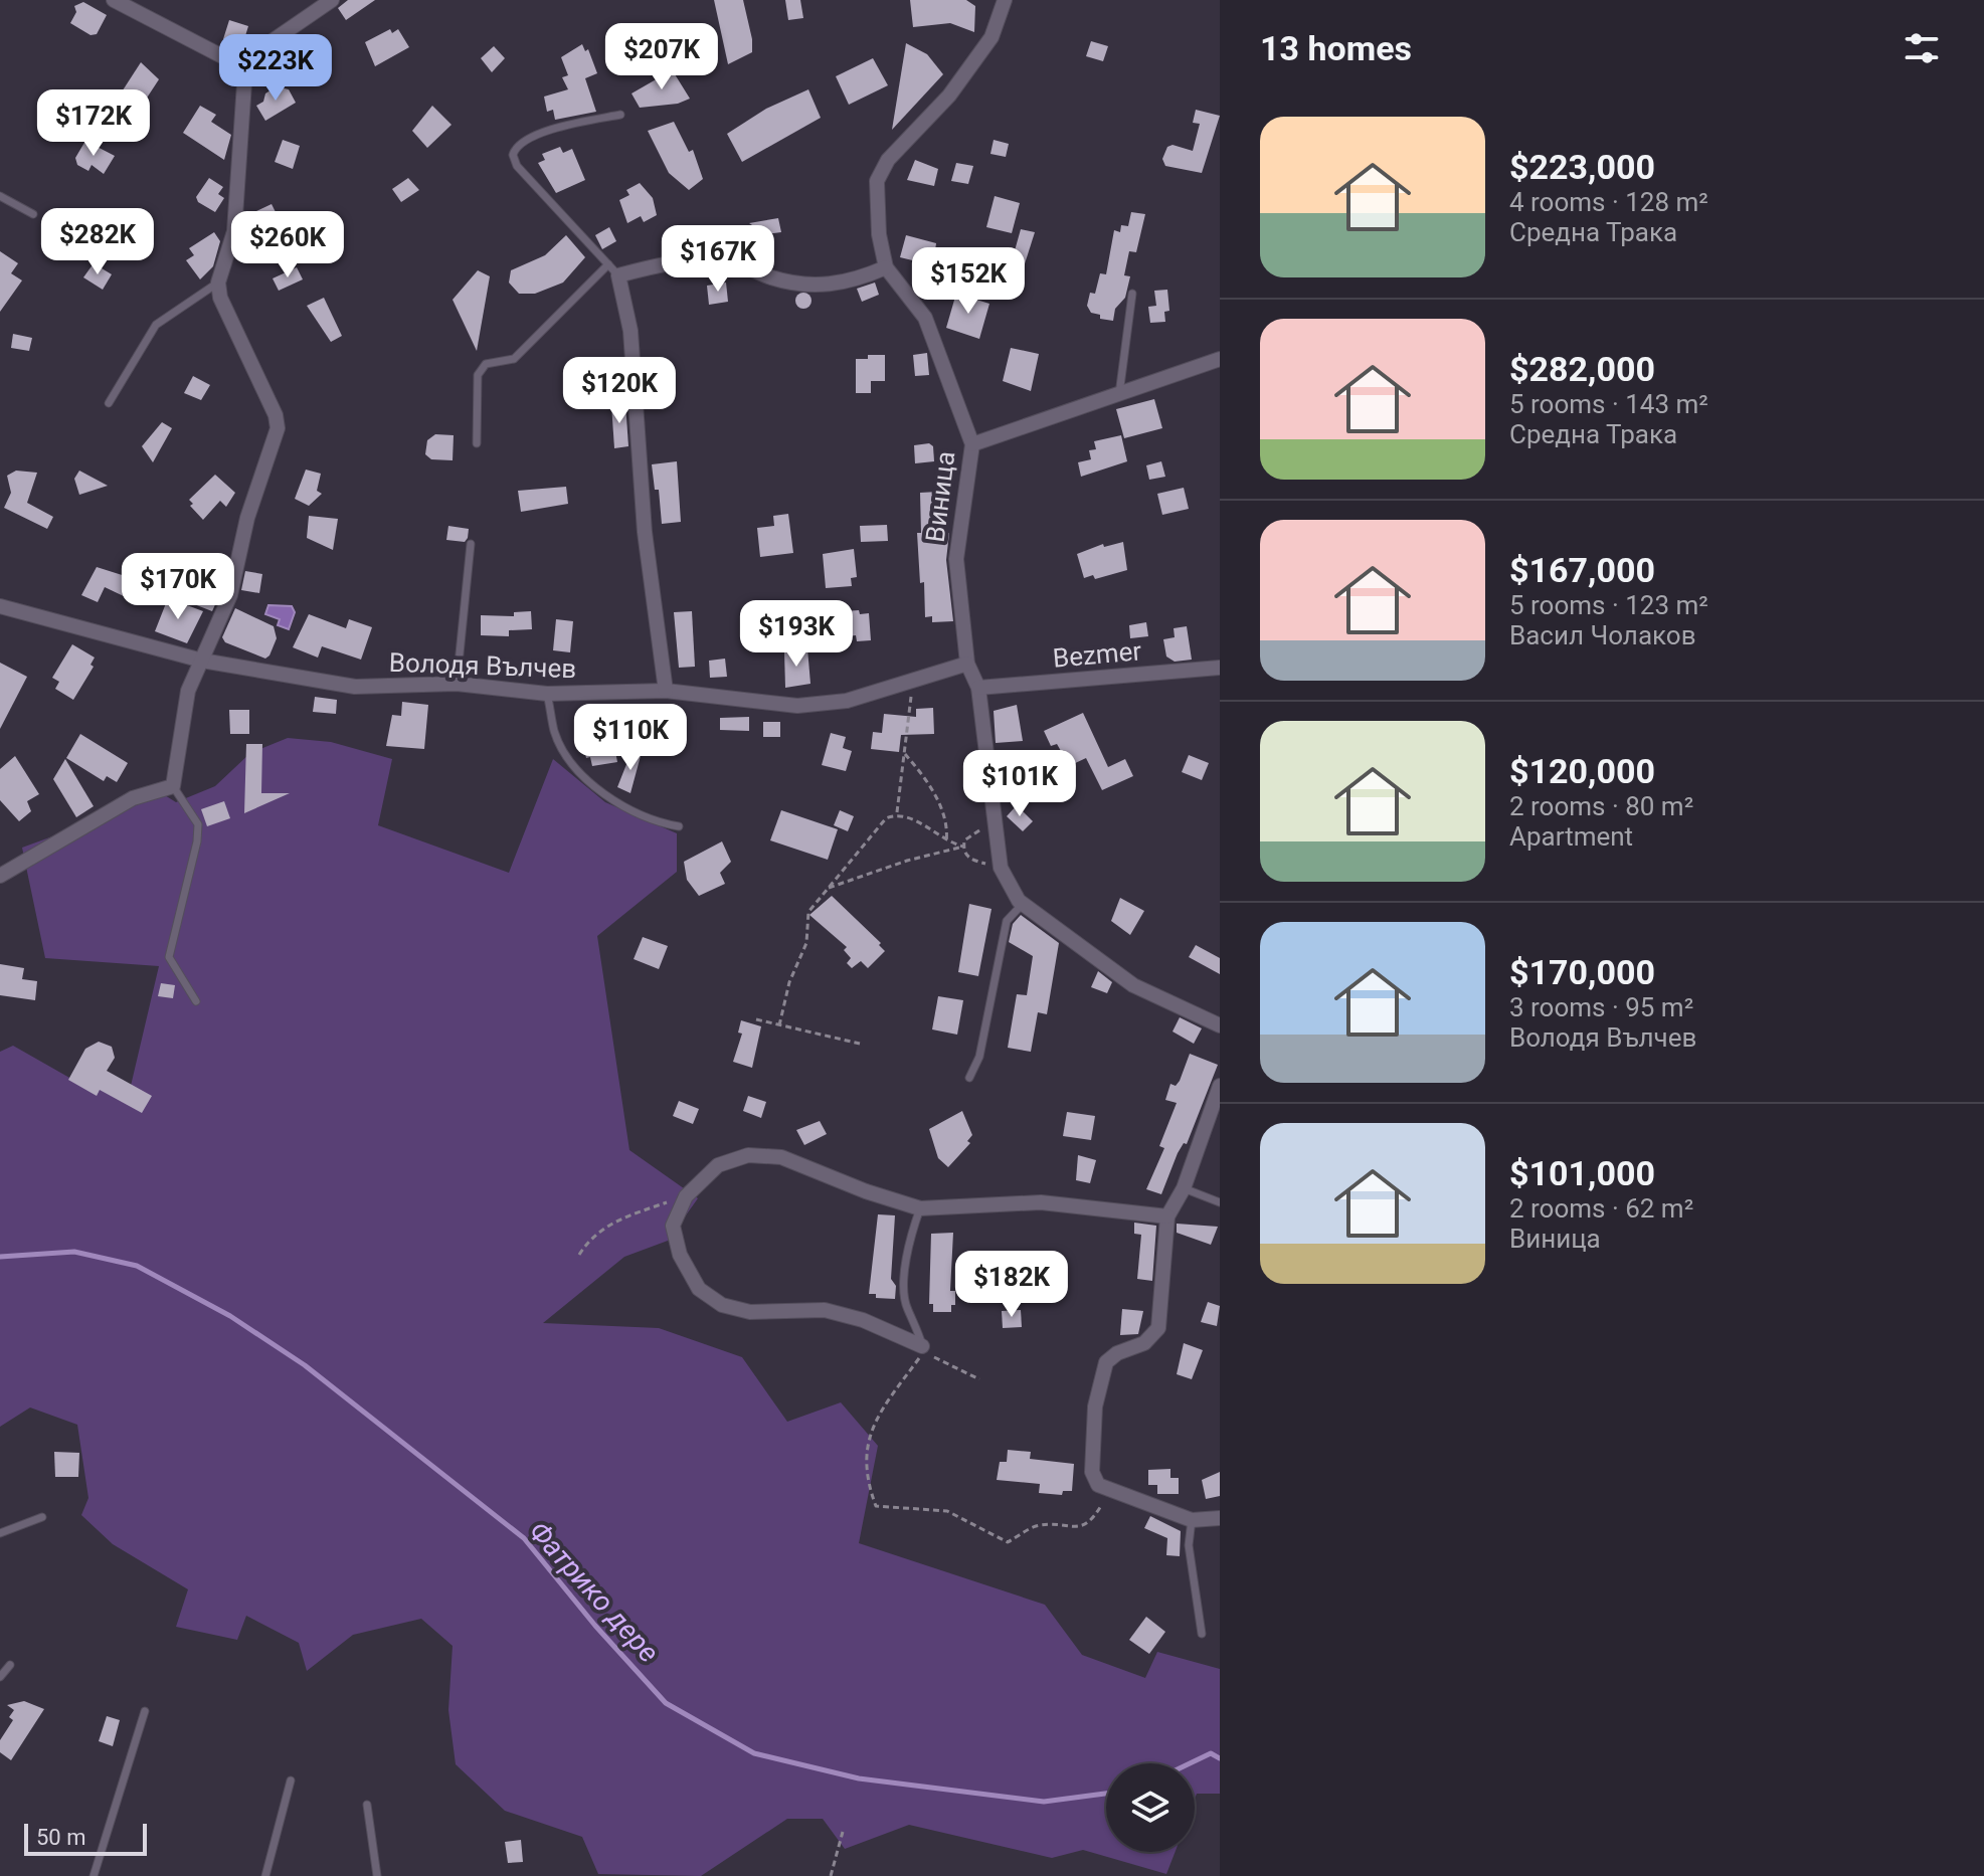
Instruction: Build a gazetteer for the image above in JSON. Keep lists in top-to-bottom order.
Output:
{
  "streets": {
    "street": ["Виница", "Bezmer", "Володя Вълчев"]
  },
  "crossings": [
    ["Виница", "Bezmer"],
    ["Виница", "Володя Вълчев"]
  ],
  "water": ["Фатрико дере"],
  "scale_bar": "50 m",
  "page": {
    "heading": "13 homes",
    "price": [
      "$207K",
      "$223K",
      "$172K",
      "$282K",
      "$260K",
      "$167K",
      "$152K",
      "$120K",
      "$170K",
      "$193K",
      "$110K",
      "$101K",
      "$182K"
    ],
    "list": [
      {
        "name": "$223,000",
        "note": "4 rooms · 128 m² · Средна Трака"
      },
      {
        "name": "$282,000",
        "note": "5 rooms · 143 m² · Средна Трака"
      },
      {
        "name": "$167,000",
        "note": "5 rooms · 123 m² · Васил Чолаков"
      },
      {
        "name": "$120,000",
        "note": "2 rooms · 80 m² · Apartment"
      },
      {
        "name": "$170,000",
        "note": "3 rooms · 95 m² · Володя Вълчев"
      },
      {
        "name": "$101,000",
        "note": "2 rooms · 62 m² · Виница"
      }
    ],
    "scale": "50 m"
  }
}
